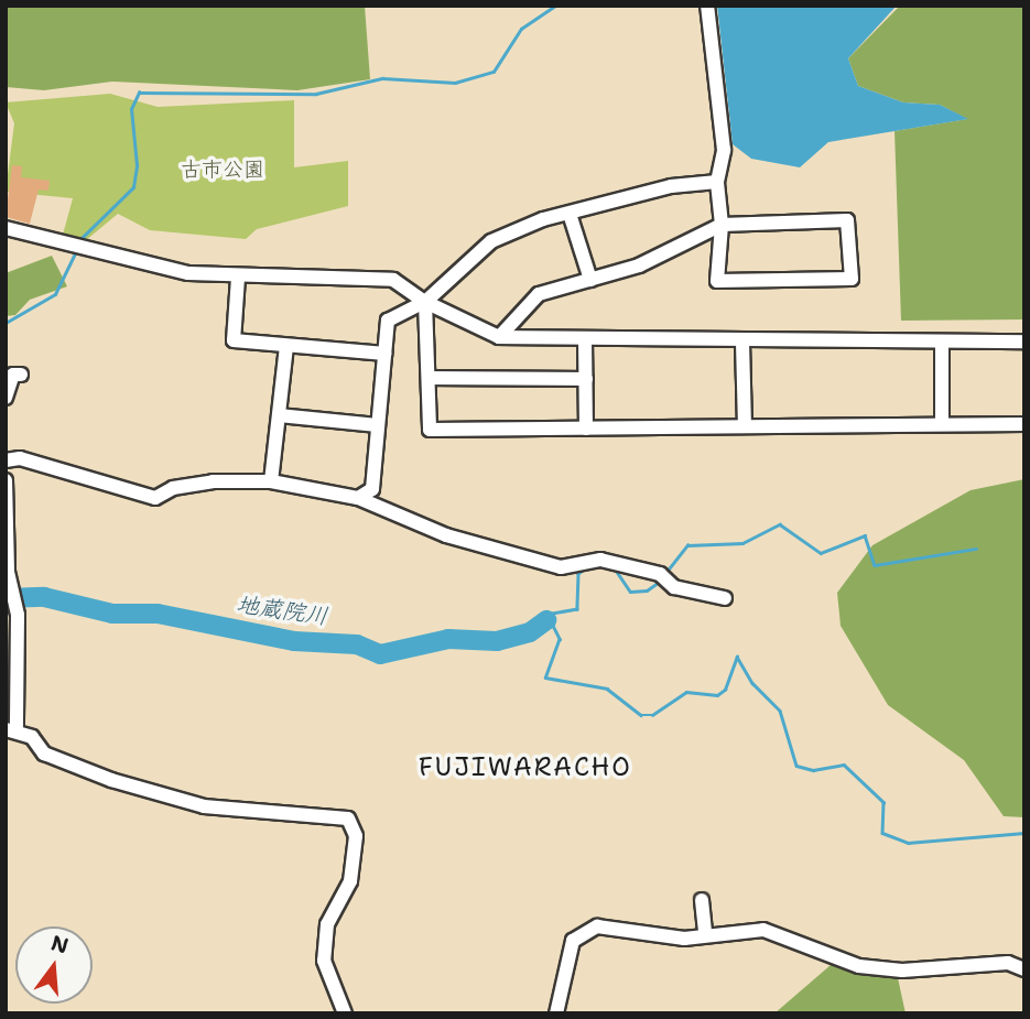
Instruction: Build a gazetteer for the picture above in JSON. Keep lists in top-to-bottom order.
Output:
{
  "districts": ["FUJIWARACHO"],
  "water": ["地蔵院川"],
  "parks": ["古市公園"],
  "north": "top"
}
